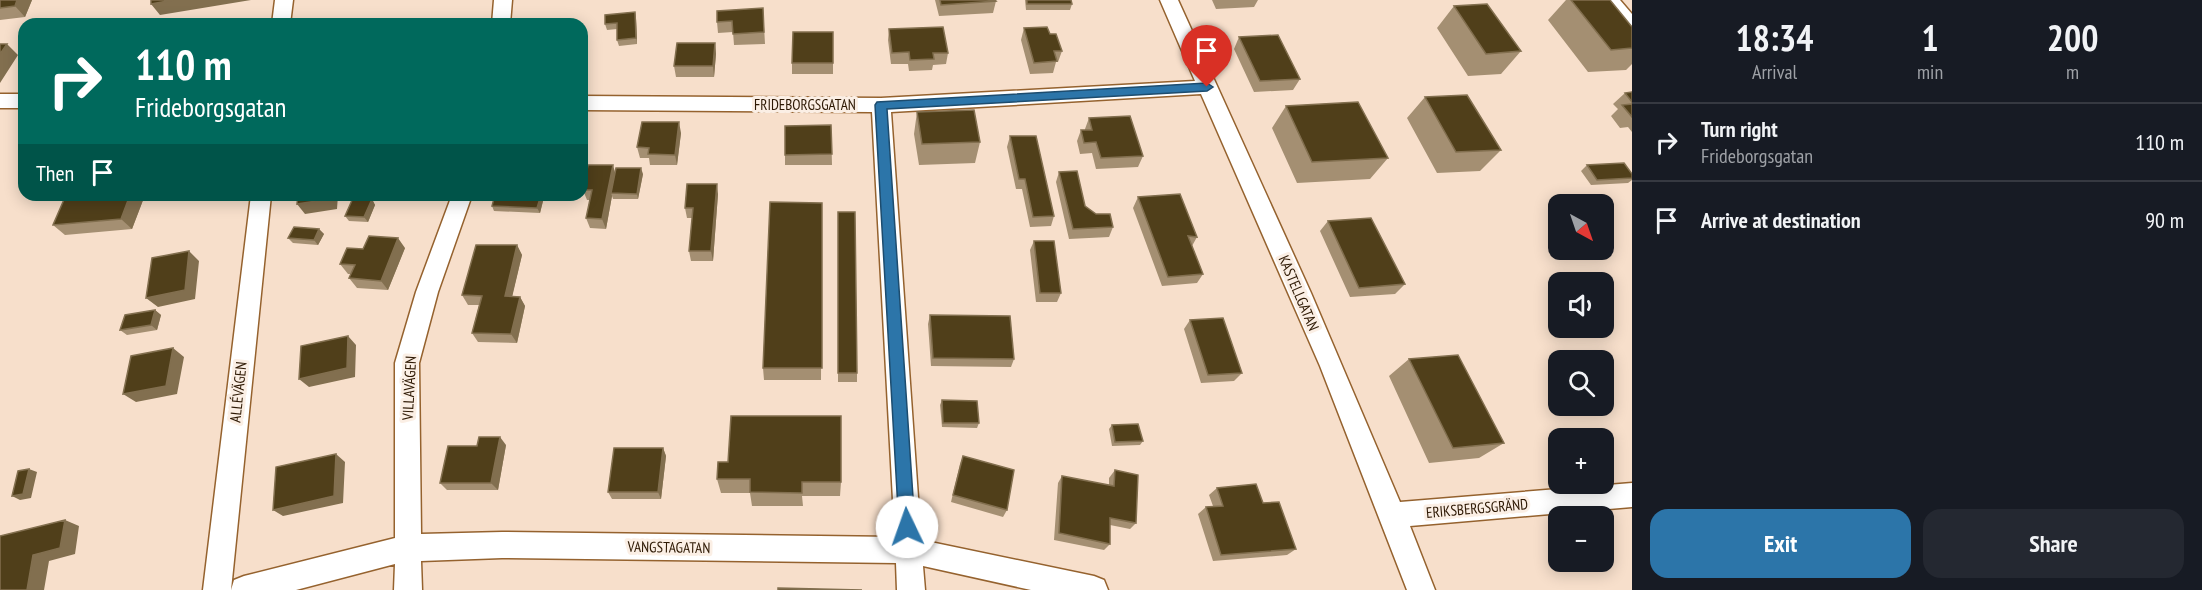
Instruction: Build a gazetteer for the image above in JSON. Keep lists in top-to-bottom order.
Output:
{
  "streets": {
    "street": [
      "FRIDEBORGSGATAN",
      "KASTELLGATAN",
      "VILLAVÄGEN",
      "ALLÉVÄGEN",
      "ERIKSBERGSGRÄND",
      "VANGSTAGATAN"
    ]
  },
  "crossings": [
    ["FRIDEBORGSGATAN", "KASTELLGATAN"],
    ["KASTELLGATAN", "ERIKSBERGSGRÄND"],
    ["VILLAVÄGEN", "VANGSTAGATAN"]
  ],
  "north": "bottom right",
  "page": {
    "eta": [
      "18:34",
      "Arrival",
      "1",
      "min",
      "200",
      "m"
    ],
    "turn": ["110 m", "Frideborgsgatan"],
    "list": [
      {
        "name": "Turn right",
        "note": "Frideborgsgatan",
        "value": "110 m"
      },
      {
        "name": "Arrive at destination",
        "value": "90 m"
      }
    ],
    "then": "Then",
    "map_buttons": ["+", "−"],
    "buttons": ["Exit", "Share"]
  }
}
